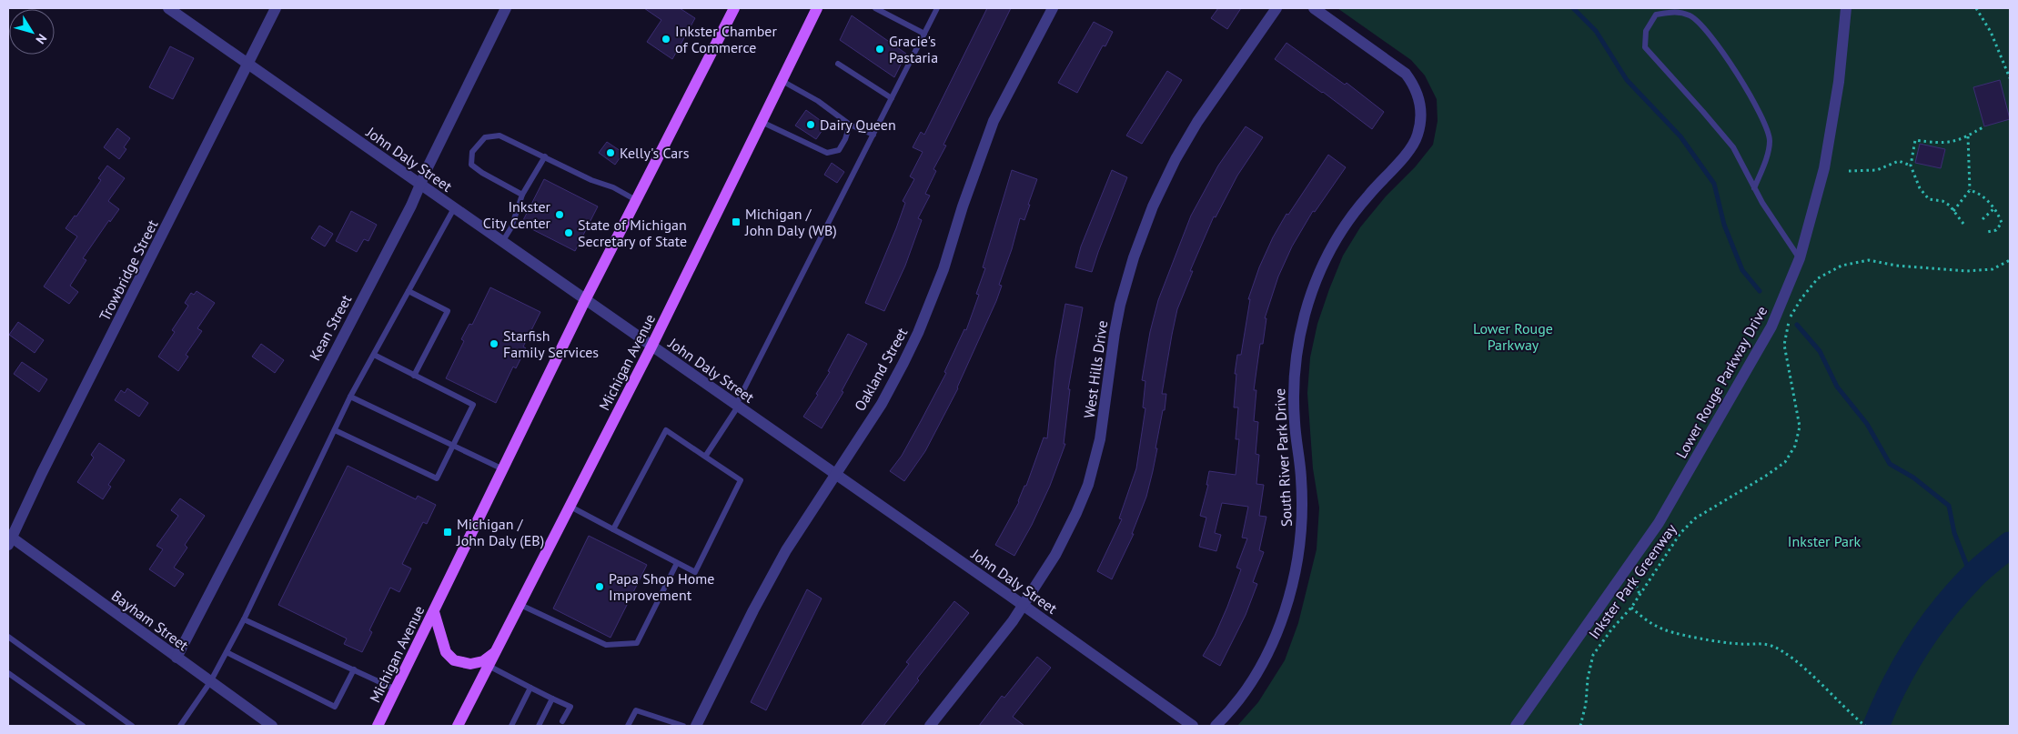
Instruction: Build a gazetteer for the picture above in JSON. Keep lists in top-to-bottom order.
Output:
{
  "streets": {
    "main road": ["Michigan Avenue"],
    "street": [
      "John Daly Street",
      "Trowbridge Street",
      "Kean Street",
      "Oakland Street",
      "West Hills Drive",
      "Lower Rouge Parkway Drive",
      "South River Park Drive",
      "Bayham Street"
    ],
    "path": ["Inkster Park Greenway"]
  },
  "crossings": [
    ["John Daly Street", "Trowbridge Street"],
    ["John Daly Street", "Kean Street"],
    ["John Daly Street", "Michigan Avenue"],
    ["John Daly Street", "Oakland Street"],
    ["John Daly Street", "West Hills Drive"],
    ["Trowbridge Street", "Bayham Street"],
    ["Kean Street", "Bayham Street"]
  ],
  "parks": ["Lower Rouge Parkway", "Inkster Park"],
  "places": {
    "other": [
      "Inkster Chamber of Commerce",
      "Gracie's Pastaria",
      "Dairy Queen",
      "Kelly's Cars",
      "Inkster City Center",
      "State of Michigan Secretary of State",
      "Starfish Family Services",
      "Papa Shop Home Improvement"
    ],
    "transit": ["Michigan / John Daly (WB)", "Michigan / John Daly (EB)"]
  },
  "north": "bottom right"
}
